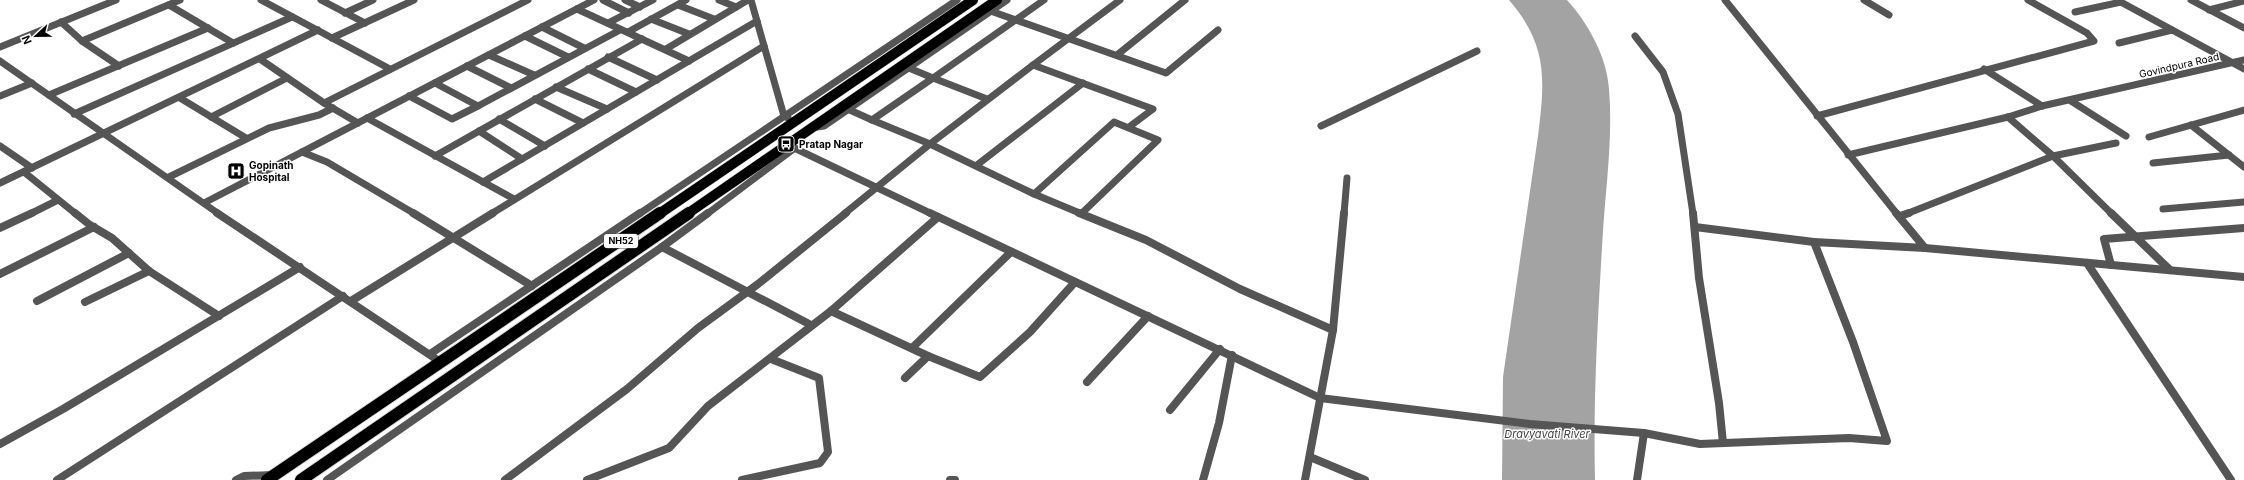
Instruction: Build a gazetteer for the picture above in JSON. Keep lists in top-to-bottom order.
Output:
{
  "streets": {
    "highway": ["NH52"],
    "street": ["Govindpura Road"]
  },
  "water": ["Dravyavati River"],
  "places": {
    "bus stop": ["Pratap Nagar"],
    "hospital": ["Gopinath Hospital"]
  },
  "north": "left"
}
